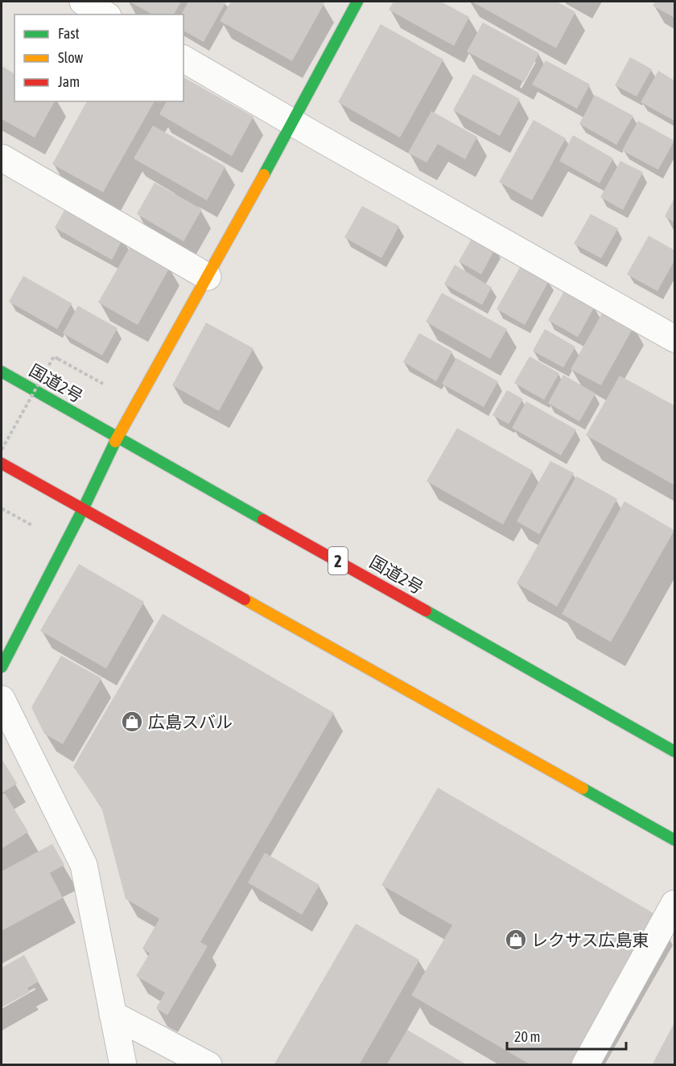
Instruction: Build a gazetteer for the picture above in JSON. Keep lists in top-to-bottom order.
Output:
{
  "streets": {
    "main road": ["国道2号", "2"]
  },
  "places": {
    "shop": ["広島スバル", "レクサス広島東"]
  },
  "legend": ["Fast", "Slow", "Jam"],
  "scale_bar": "20 m"
}
